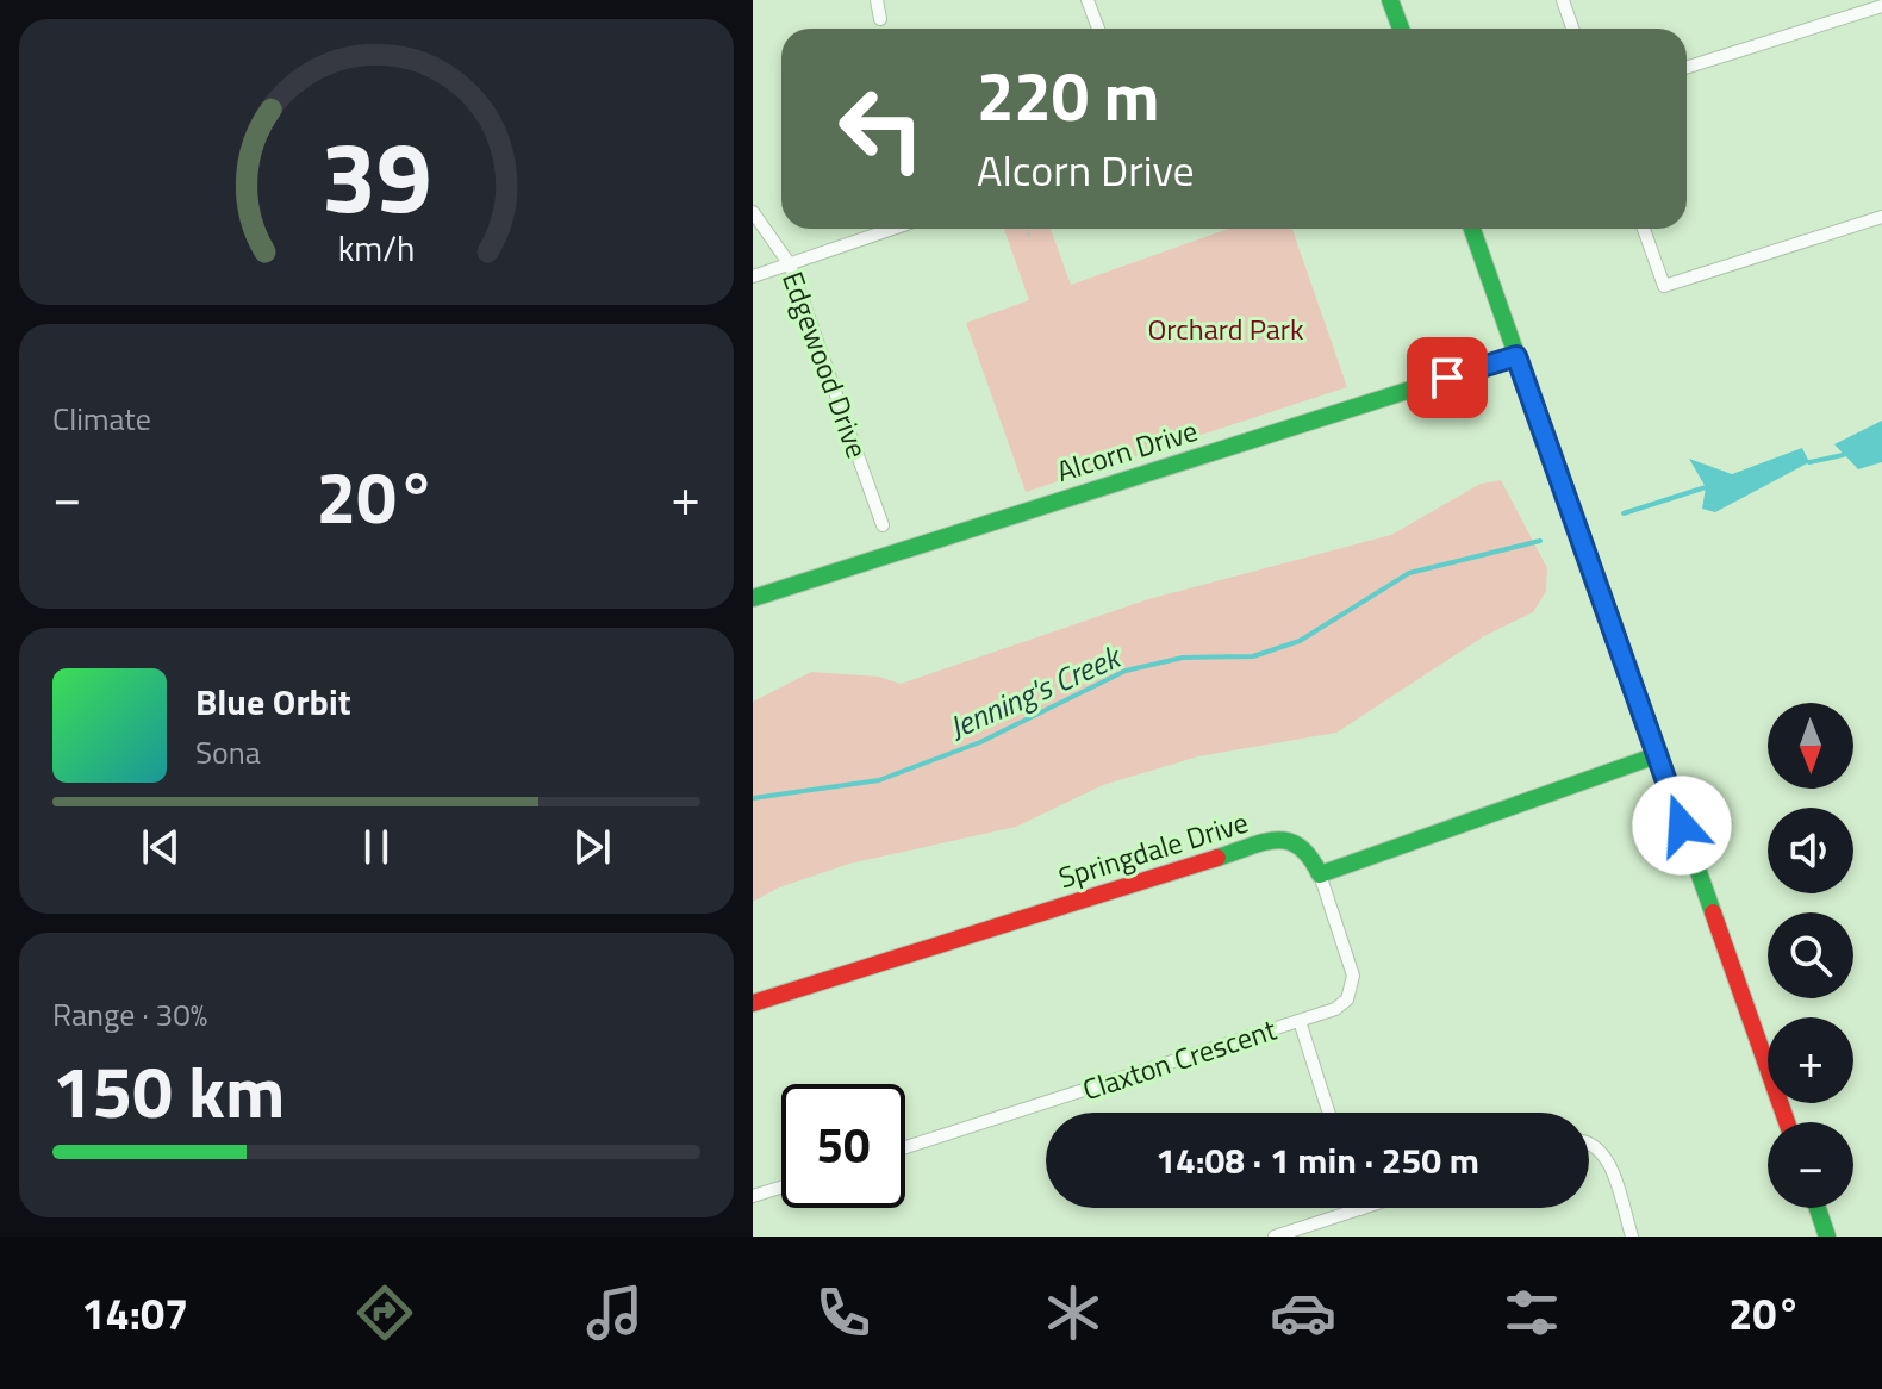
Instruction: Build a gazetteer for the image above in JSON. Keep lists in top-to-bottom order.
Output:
{
  "streets": {
    "street": [
      "Edgewood Drive",
      "Alcorn Drive",
      "Springdale Drive",
      "Claxton Crescent"
    ]
  },
  "crossings": [
    ["Springdale Drive", "Claxton Crescent"]
  ],
  "water": ["Jenning's Creek"],
  "parks": ["Orchard Park"],
  "north": "bottom",
  "page": {
    "turn": ["220 m", "Alcorn Drive"],
    "tile": [
      "Climate",
      ["Range · 30%", "150 km"]
    ],
    "heat": ["−", "20°", "+"],
    "song": ["Blue Orbit", "Sona"],
    "map_buttons": ["+", "−"],
    "limit": "50",
    "trip": "14:08 · 1 min · 250 m",
    "tabs": ["14:07", "20°"],
    "gauge": ["39", "km/h"]
  }
}
